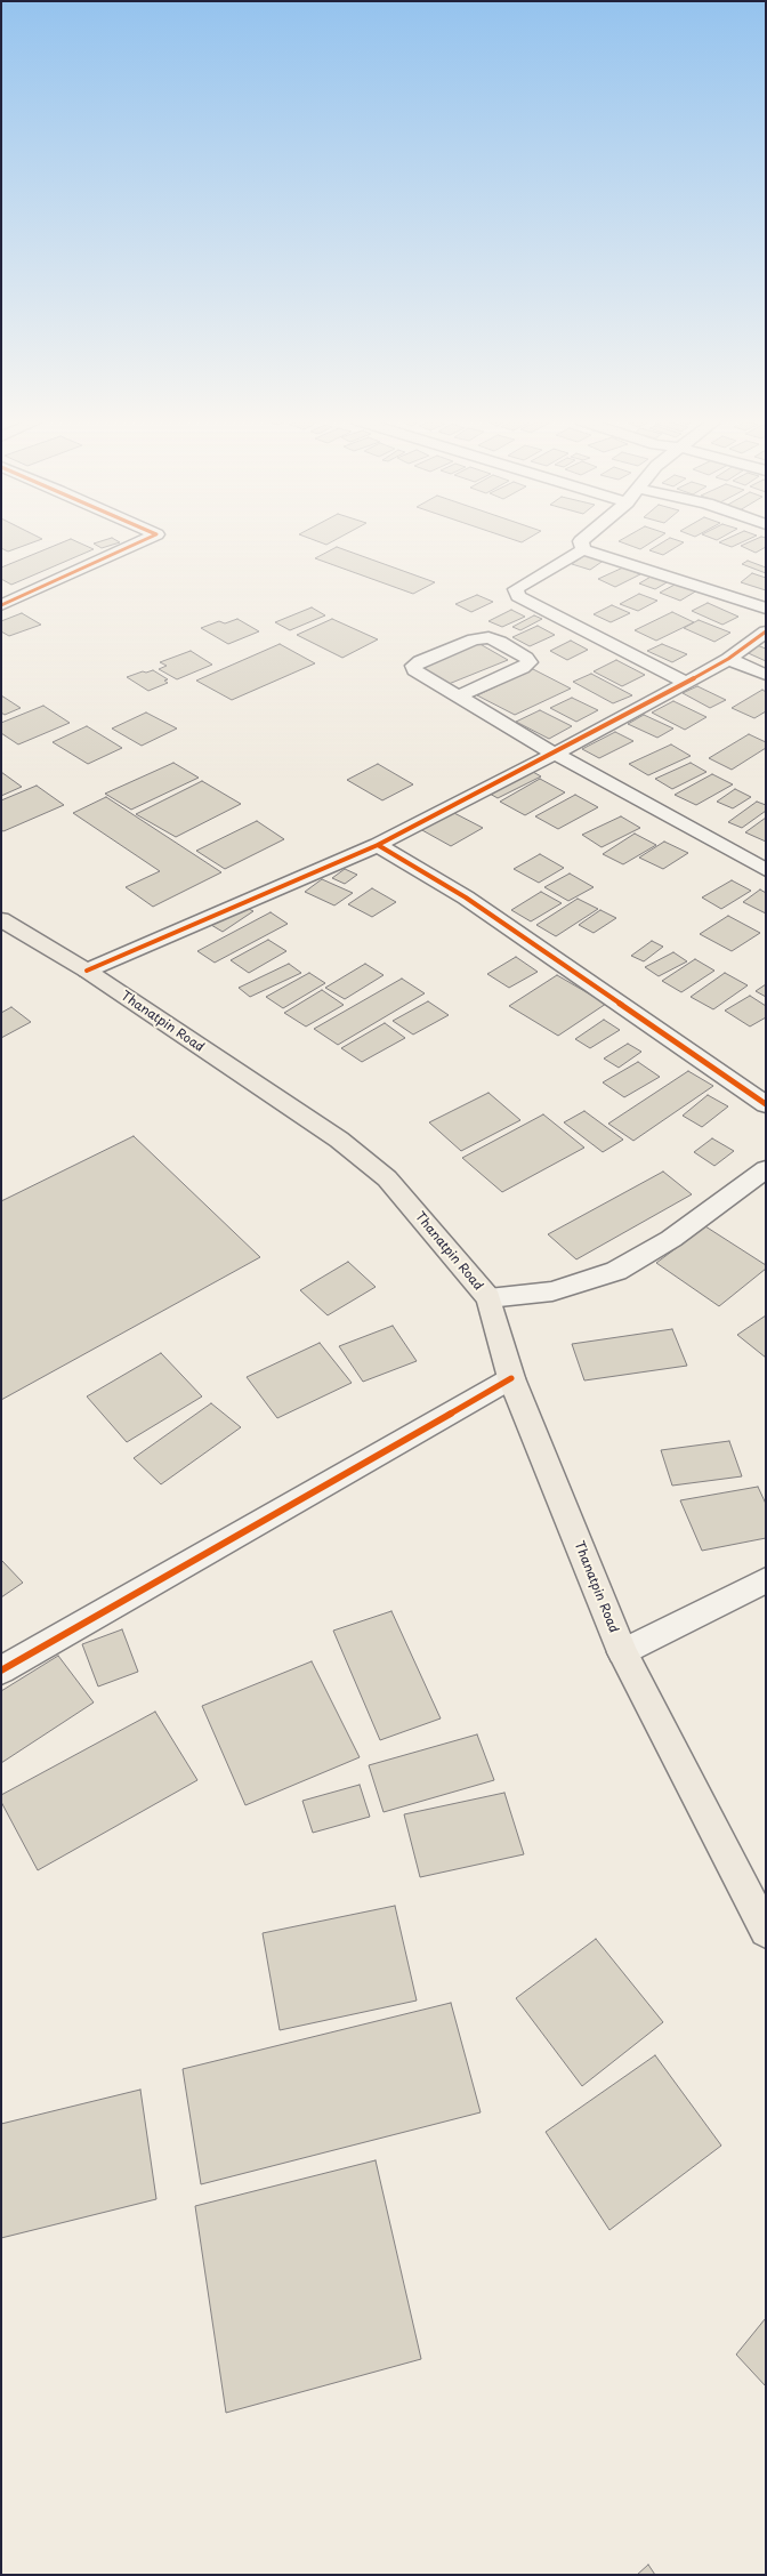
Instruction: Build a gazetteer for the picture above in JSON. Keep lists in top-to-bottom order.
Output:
{
  "streets": {
    "main road": ["Thanatpin Road"]
  }
}
